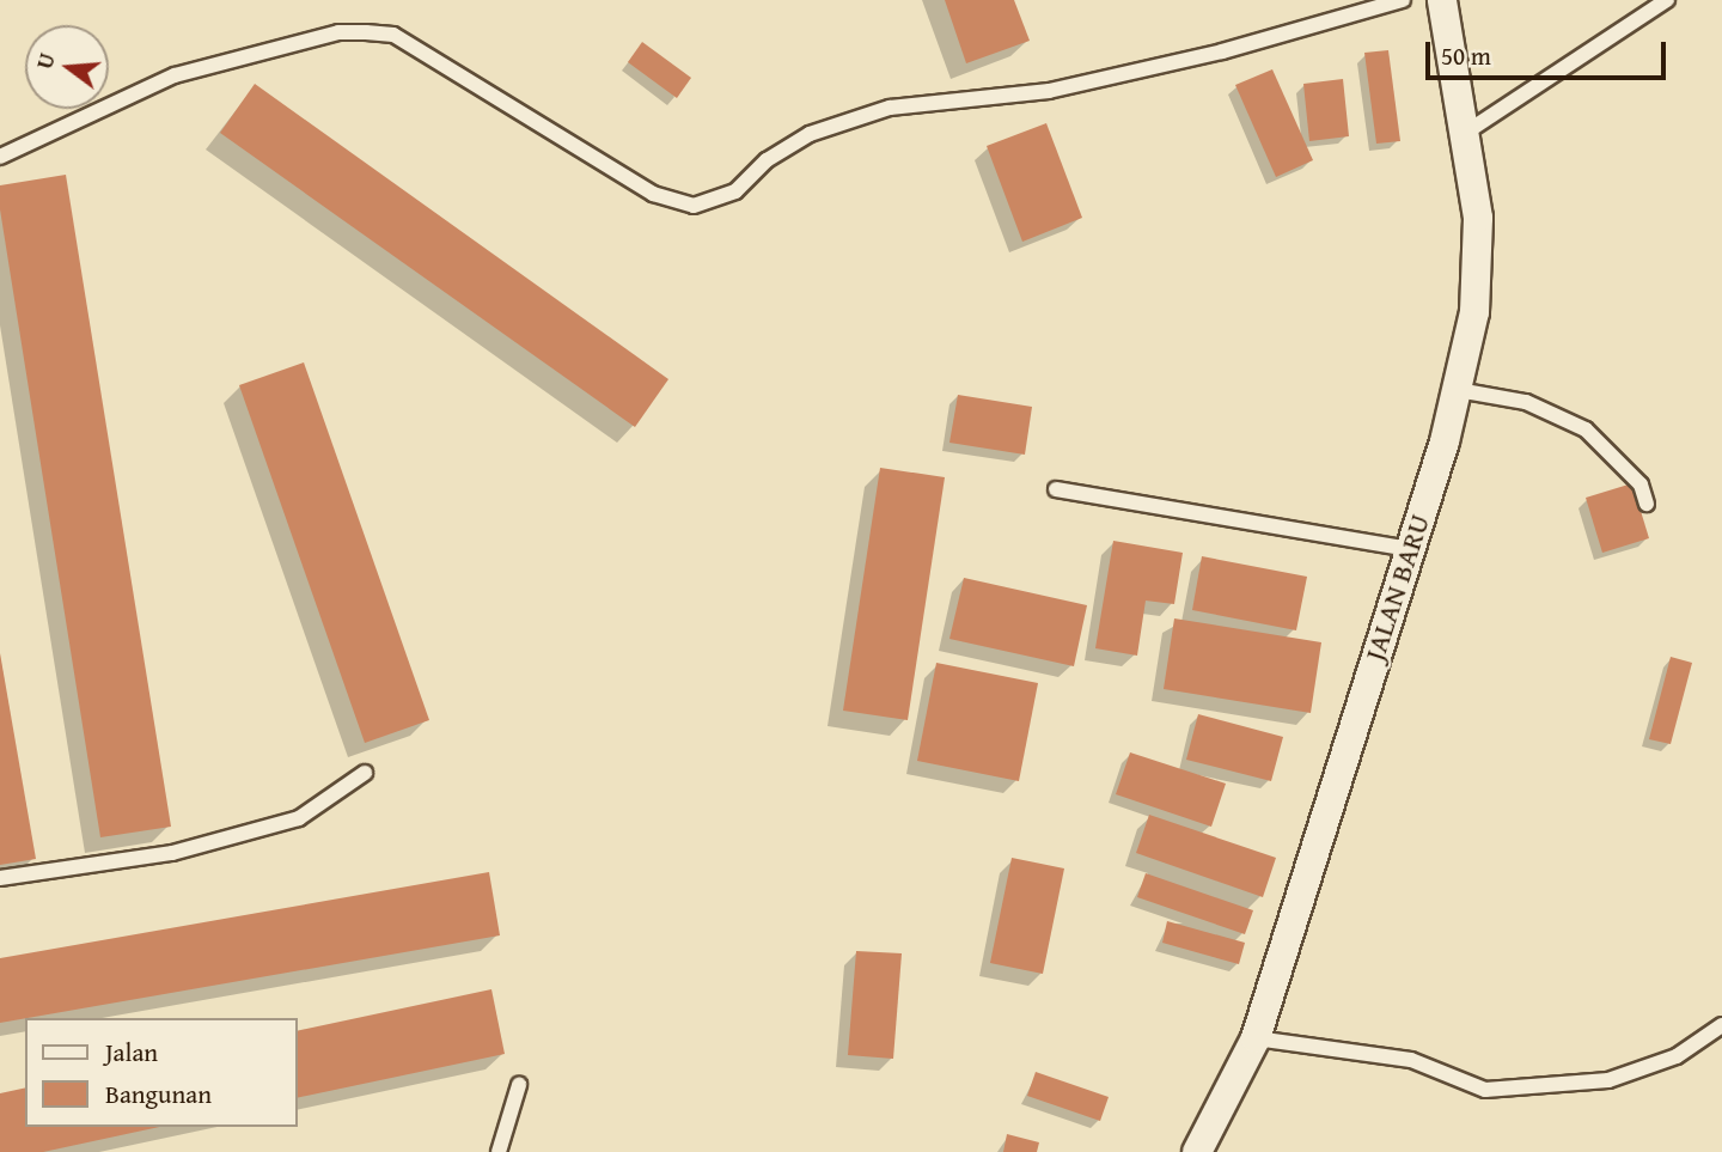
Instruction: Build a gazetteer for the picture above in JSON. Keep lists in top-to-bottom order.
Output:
{
  "streets": {
    "street": ["JALAN BARU"]
  },
  "legend": ["Jalan", "Bangunan"],
  "scale_bar": "50 m",
  "north": "left"
}
